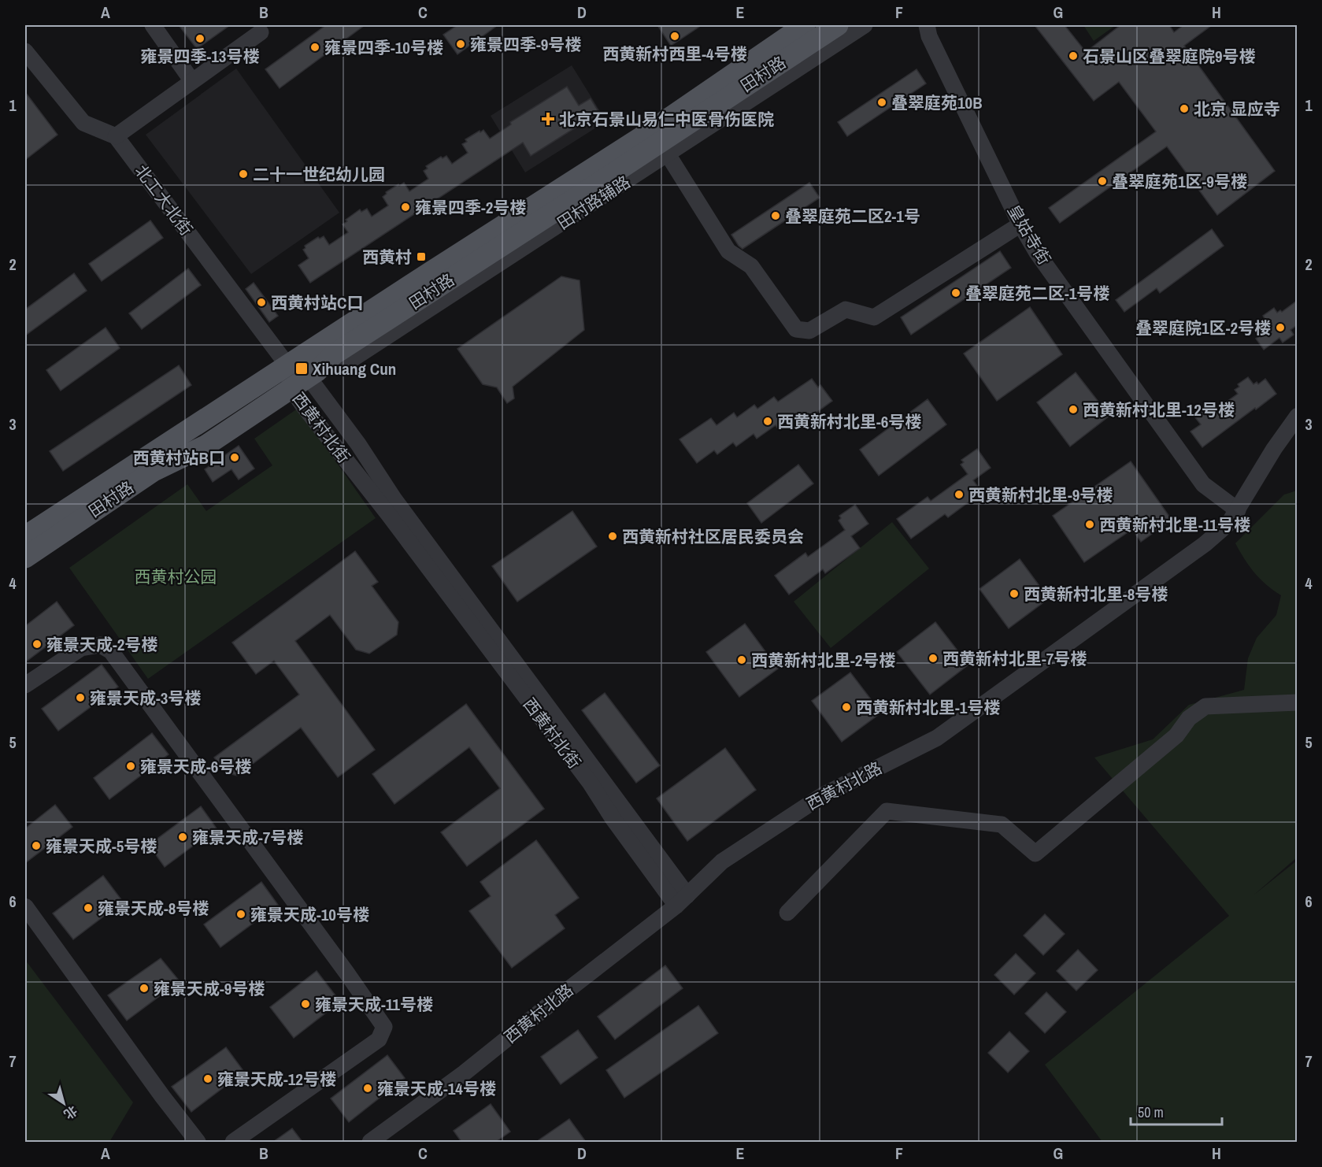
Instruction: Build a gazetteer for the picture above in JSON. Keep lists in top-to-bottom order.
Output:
{
  "streets": {
    "main road": ["田村路"],
    "street": [
      "北工大北街",
      "田村路辅路",
      "皇姑寺街",
      "西黄村北街",
      "西黄村北路"
    ]
  },
  "crossings": [
    ["田村路", "北工大北街"],
    ["田村路", "田村路辅路"],
    ["田村路", "西黄村北街"],
    ["北工大北街", "西黄村北街"],
    ["田村路辅路", "西黄村北街"],
    ["皇姑寺街", "西黄村北路"],
    ["西黄村北街", "西黄村北路"]
  ],
  "parks": ["西黄村公园"],
  "places": {
    "other": [
      "西黄新村西里-4号楼",
      "雍景四季-13号楼",
      "雍景四季-9号楼",
      "雍景四季-10号楼",
      "石景山区叠翠庭院9号楼",
      "叠翠庭苑10B",
      "北京 显应寺",
      "二十一世纪幼儿园",
      "叠翠庭苑1区-9号楼",
      "雍景四季-2号楼",
      "叠翠庭苑二区2-1号",
      "叠翠庭苑二区-1号楼",
      "西黄村站C口",
      "叠翠庭院1区-2号楼",
      "西黄新村北里-12号楼",
      "西黄新村北里-6号楼",
      "西黄村站B口",
      "西黄新村北里-9号楼",
      "西黄新村北里-11号楼",
      "西黄新村社区居民委员会",
      "西黄新村北里-8号楼",
      "雍景天成-2号楼",
      "西黄新村北里-7号楼",
      "西黄新村北里-2号楼",
      "雍景天成-3号楼",
      "西黄新村北里-1号楼",
      "雍景天成-6号楼",
      "雍景天成-7号楼",
      "雍景天成-5号楼",
      "雍景天成-8号楼",
      "雍景天成-10号楼",
      "雍景天成-9号楼",
      "雍景天成-11号楼",
      "雍景天成-12号楼",
      "雍景天成-14号楼"
    ],
    "health": ["北京石景山易仁中医骨伤医院"],
    "transit": ["西黄村", "Xihuang Cun"]
  },
  "scale_bar": "50 m",
  "north": "bottom right",
  "grid": {
    "columns": [
      "A",
      "B",
      "C",
      "D",
      "E",
      "F",
      "G",
      "H"
    ],
    "rows": [
      "1",
      "2",
      "3",
      "4",
      "5",
      "6",
      "7"
    ]
  }
}
